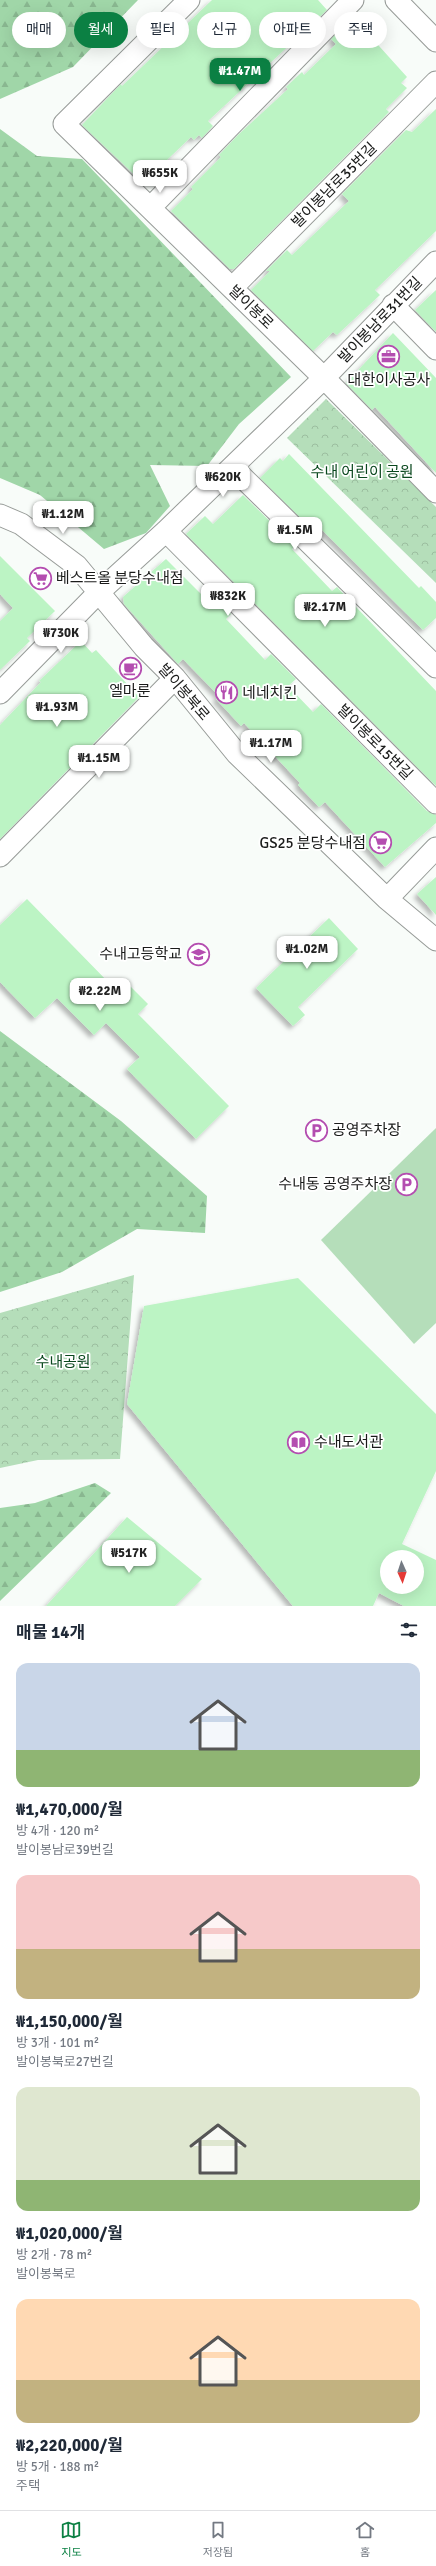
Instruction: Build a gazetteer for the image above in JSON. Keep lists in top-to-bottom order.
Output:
{
  "streets": {
    "street": [
      "발이봉남로35번길",
      "발이봉로",
      "발이봉남로31번길",
      "발이봉북로",
      "발이봉로15번길"
    ]
  },
  "crossings": [
    ["발이봉남로35번길", "발이봉로"],
    ["발이봉로", "발이봉남로31번길"],
    ["발이봉남로31번길", "발이봉북로"],
    ["발이봉남로31번길", "발이봉로15번길"]
  ],
  "parks": ["수내 어린이 공원", "수내공원"],
  "places": {
    "office": ["대한이사공사"],
    "supermarket": ["베스트올 분당수내점", "GS25 분당수내점"],
    "cafe": ["엘마룬"],
    "restaurant": ["네네치킨"],
    "school or university": ["수내고등학교"],
    "parking": ["공영주차장", "수내동 공영주차장"],
    "library": ["수내도서관"]
  },
  "north": "bottom",
  "page": {
    "chip": [
      "매매",
      "월세",
      "필터",
      "신규",
      "아파트",
      "주택"
    ],
    "price": [
      "₩1.47M",
      "₩655K",
      "₩620K",
      "₩1.12M",
      "₩1.5M",
      "₩832K",
      "₩2.17M",
      "₩730K",
      "₩1.93M",
      "₩1.17M",
      "₩1.15M",
      "₩1.02M",
      "₩2.22M",
      "₩517K"
    ],
    "heading": "매물 14개",
    "list": [
      {
        "name": "₩1,470,000/월",
        "note": "방 4개 · 120 m² · 발이봉남로39번길"
      },
      {
        "name": "₩1,150,000/월",
        "note": "방 3개 · 101 m² · 발이봉북로27번길"
      },
      {
        "name": "₩1,020,000/월",
        "note": "방 2개 · 78 m² · 발이봉북로"
      },
      {
        "name": "₩2,220,000/월",
        "note": "방 5개 · 188 m² · 주택"
      }
    ],
    "tabs": ["지도", "저장됨", "홈"]
  }
}
